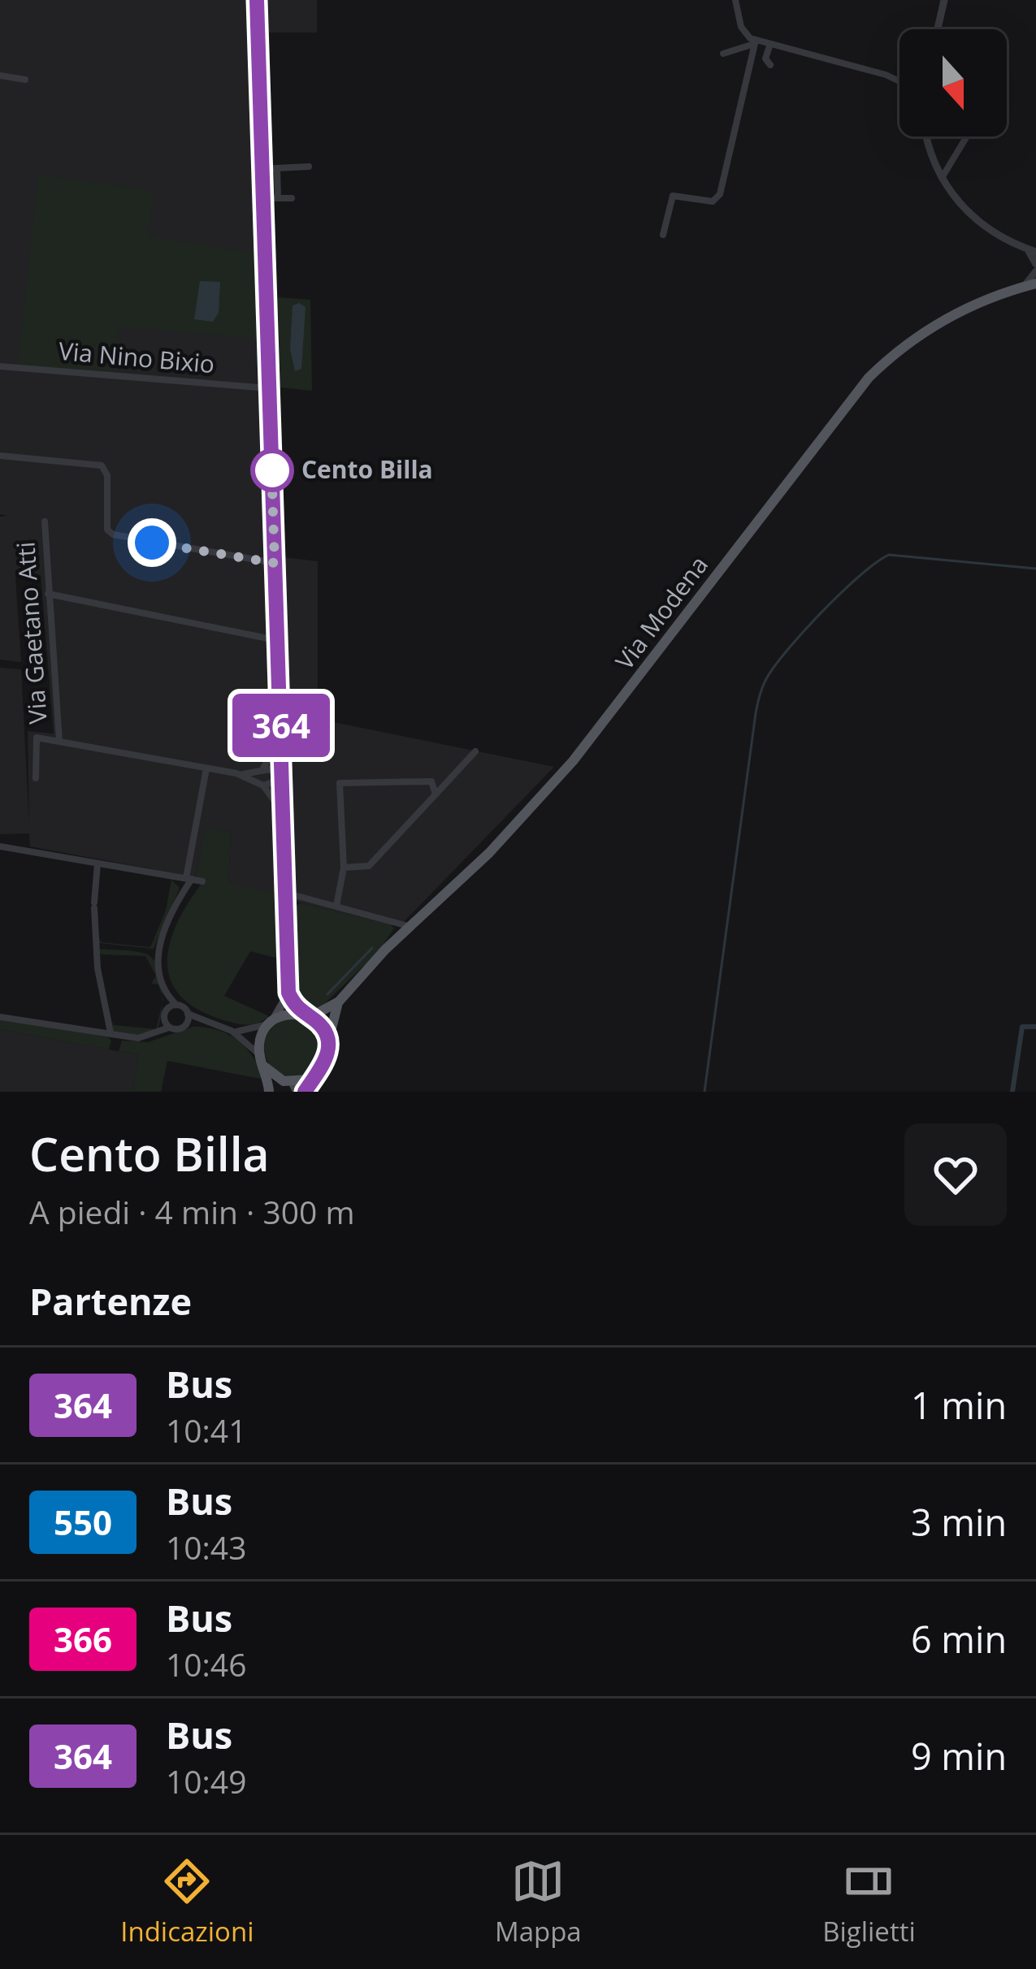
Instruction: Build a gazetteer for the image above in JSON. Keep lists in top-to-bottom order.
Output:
{
  "streets": {
    "main road": ["Via Modena"],
    "street": ["Via Nino Bixio", "Via Gaetano Atti"]
  },
  "places": ["Cento Billa"],
  "lines": ["bus line 364"],
  "north": "bottom",
  "page": {
    "on_map": "364",
    "heading": [
      ["Cento Billa", "A piedi · 4 min · 300 m"],
      "Partenze"
    ],
    "list": [
      {
        "mark": "364",
        "name": "Bus",
        "note": "10:41",
        "value": "1 min"
      },
      {
        "mark": "550",
        "name": "Bus",
        "note": "10:43",
        "value": "3 min"
      },
      {
        "mark": "366",
        "name": "Bus",
        "note": "10:46",
        "value": "6 min"
      },
      {
        "mark": "364",
        "name": "Bus",
        "note": "10:49",
        "value": "9 min"
      }
    ],
    "tabs": ["Indicazioni", "Mappa", "Biglietti"]
  }
}
